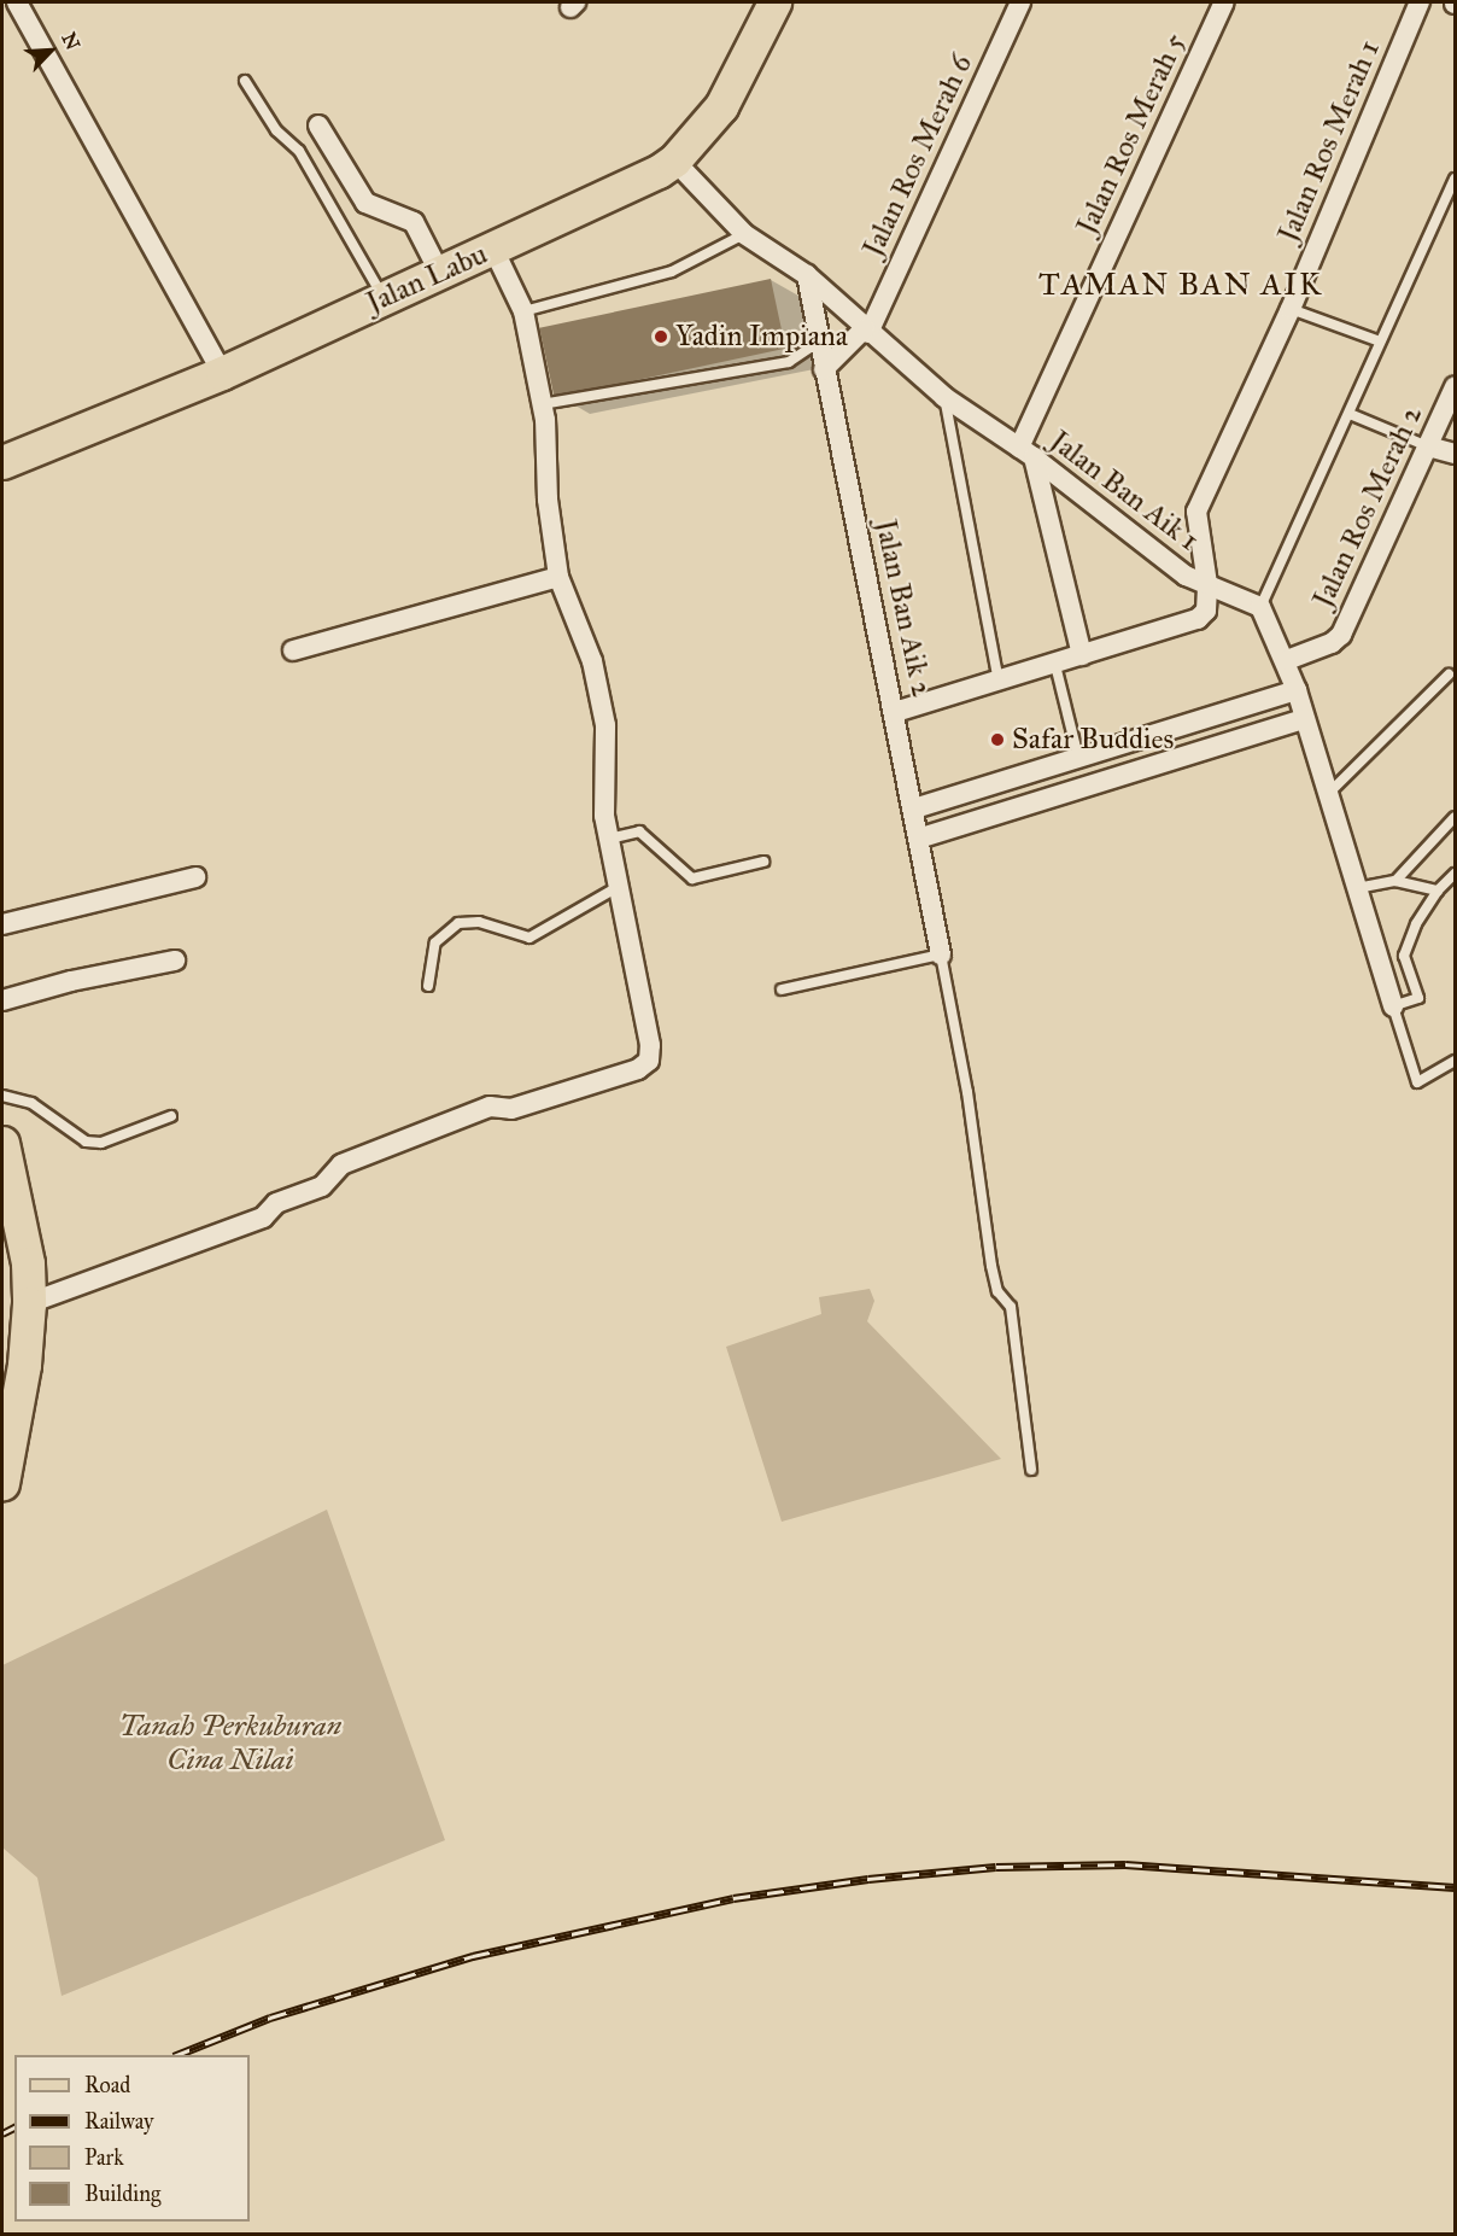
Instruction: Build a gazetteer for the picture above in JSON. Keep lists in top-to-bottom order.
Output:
{
  "streets": {
    "main road": ["Jalan Labu"],
    "street": [
      "Jalan Ros Merah 5",
      "Jalan Ros Merah 1",
      "Jalan Ros Merah 6",
      "Jalan Ban Aik 1",
      "Jalan Ros Merah 2",
      "Jalan Ban Aik 2"
    ]
  },
  "crossings": [
    ["Jalan Ros Merah 5", "Jalan Ban Aik 1"],
    ["Jalan Ros Merah 1", "Jalan Ban Aik 1"],
    ["Jalan Ros Merah 6", "Jalan Ban Aik 1"],
    ["Jalan Labu", "Jalan Ban Aik 1"],
    ["Jalan Ban Aik 1", "Jalan Ban Aik 2"]
  ],
  "districts": ["TAMAN BAN AIK"],
  "parks": ["Tanah Perkuburan Cina Nilai"],
  "places": ["Yadin Impiana", "Safar Buddies"],
  "legend": [
    "Road",
    "Railway",
    "Park",
    "Building"
  ],
  "north": "top right"
}
